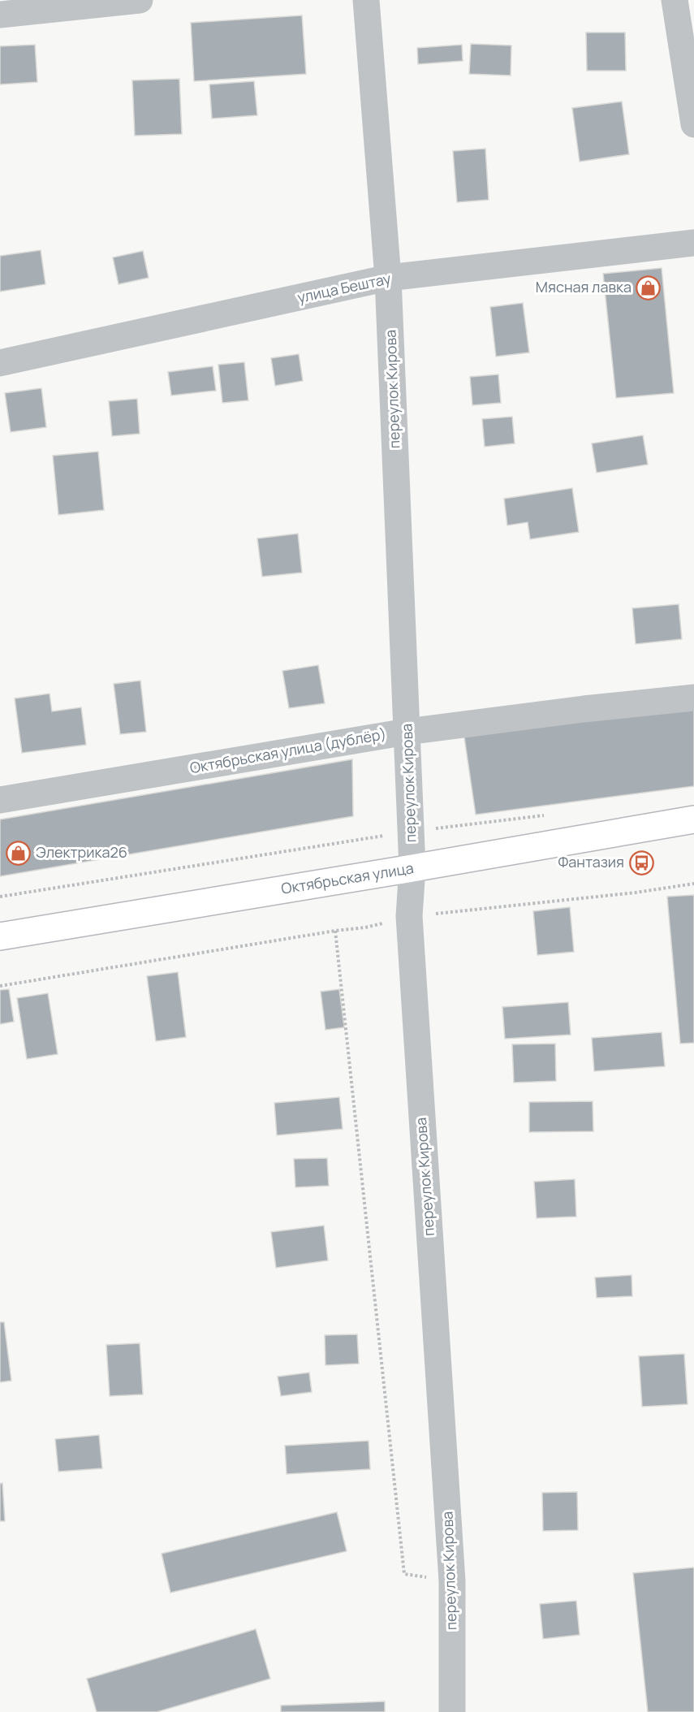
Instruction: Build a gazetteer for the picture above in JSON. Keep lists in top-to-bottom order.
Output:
{
  "streets": {
    "main road": ["Октябрьская улица"],
    "street": ["улица Бештау", "переулок Кирова", "Октябрьская улица (дублёр)"]
  },
  "crossings": [
    ["улица Бештау", "переулок Кирова"],
    ["переулок Кирова", "Октябрьская улица (дублёр)"],
    ["переулок Кирова", "Октябрьская улица"]
  ],
  "places": {
    "shop": ["Мясная лавка", "Электрика26"],
    "bus stop": ["Фантазия"]
  }
}
